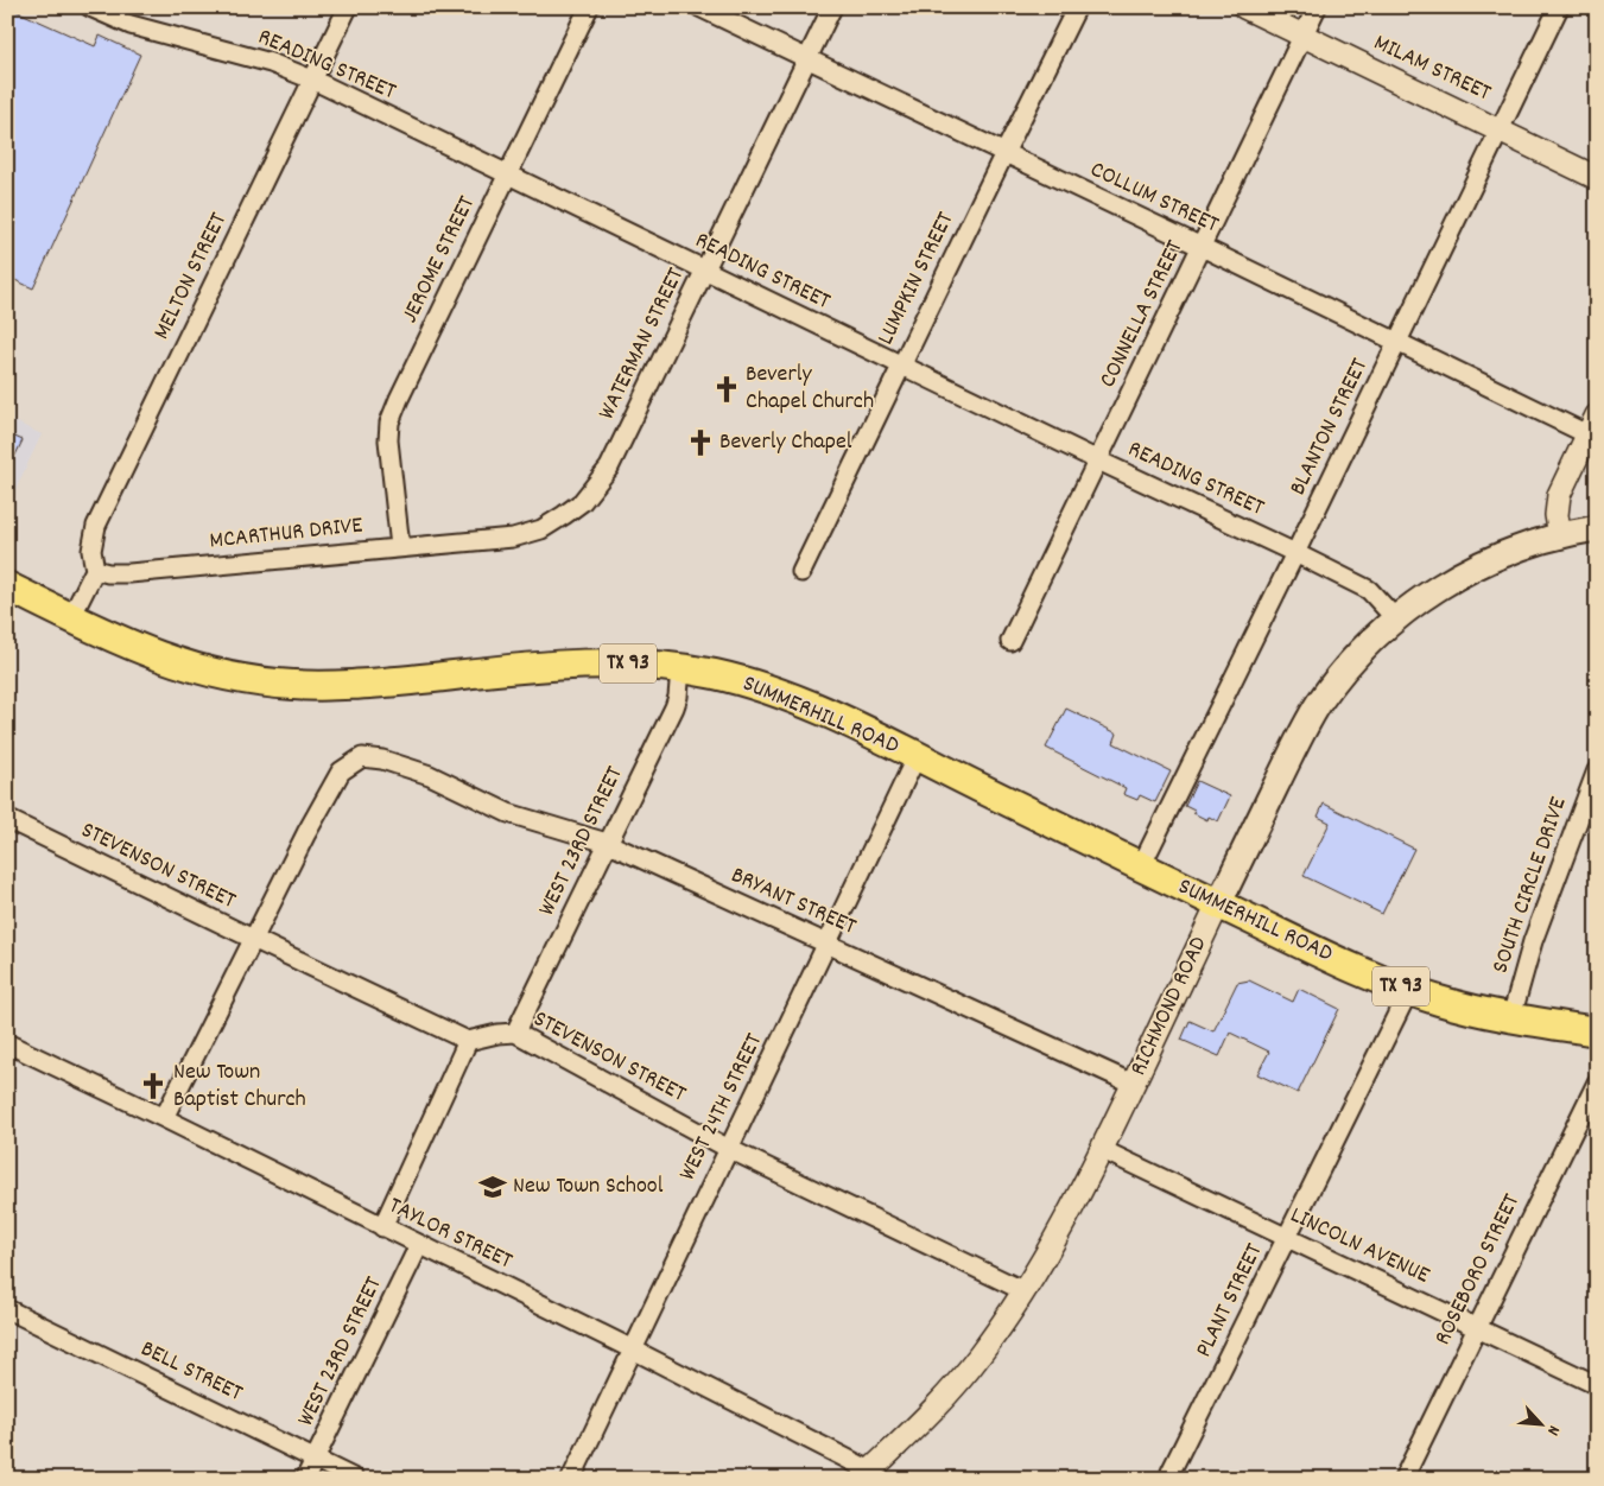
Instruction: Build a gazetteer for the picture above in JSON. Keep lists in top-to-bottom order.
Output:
{
  "streets": {
    "main road": ["TX 93", "SUMMERHILL ROAD", "RICHMOND ROAD"],
    "street": [
      "READING STREET",
      "MILAM STREET",
      "COLLUM STREET",
      "JEROME STREET",
      "MELTON STREET",
      "LUMPKIN STREET",
      "CONNELLA STREET",
      "WATERMAN STREET",
      "BLANTON STREET",
      "MCARTHUR DRIVE",
      "WEST 23RD STREET",
      "STEVENSON STREET",
      "SOUTH CIRCLE DRIVE",
      "BRYANT STREET",
      "WEST 24TH STREET",
      "TAYLOR STREET",
      "LINCOLN AVENUE",
      "ROSEBORO STREET",
      "PLANT STREET",
      "BELL STREET"
    ]
  },
  "crossings": [
    ["READING STREET", "JEROME STREET"],
    ["READING STREET", "MELTON STREET"],
    ["READING STREET", "LUMPKIN STREET"],
    ["READING STREET", "CONNELLA STREET"],
    ["READING STREET", "WATERMAN STREET"],
    ["READING STREET", "BLANTON STREET"],
    ["READING STREET", "RICHMOND ROAD"],
    ["MILAM STREET", "CONNELLA STREET"],
    ["MILAM STREET", "BLANTON STREET"],
    ["COLLUM STREET", "LUMPKIN STREET"],
    ["COLLUM STREET", "CONNELLA STREET"],
    ["COLLUM STREET", "WATERMAN STREET"],
    ["COLLUM STREET", "BLANTON STREET"],
    ["JEROME STREET", "MCARTHUR DRIVE"],
    ["MELTON STREET", "MCARTHUR DRIVE"],
    ["WATERMAN STREET", "MCARTHUR DRIVE"],
    ["BLANTON STREET", "SUMMERHILL ROAD"],
    ["SUMMERHILL ROAD", "WEST 23RD STREET"],
    ["SUMMERHILL ROAD", "SOUTH CIRCLE DRIVE"],
    ["SUMMERHILL ROAD", "RICHMOND ROAD"],
    ["SUMMERHILL ROAD", "WEST 24TH STREET"],
    ["SUMMERHILL ROAD", "PLANT STREET"],
    ["WEST 23RD STREET", "STEVENSON STREET"],
    ["WEST 23RD STREET", "BRYANT STREET"],
    ["WEST 23RD STREET", "TAYLOR STREET"],
    ["WEST 23RD STREET", "BELL STREET"],
    ["STEVENSON STREET", "BRYANT STREET"],
    ["STEVENSON STREET", "RICHMOND ROAD"],
    ["STEVENSON STREET", "WEST 24TH STREET"],
    ["BRYANT STREET", "RICHMOND ROAD"],
    ["BRYANT STREET", "WEST 24TH STREET"],
    ["BRYANT STREET", "TAYLOR STREET"],
    ["RICHMOND ROAD", "TAYLOR STREET"],
    ["RICHMOND ROAD", "LINCOLN AVENUE"],
    ["WEST 24TH STREET", "TAYLOR STREET"],
    ["LINCOLN AVENUE", "ROSEBORO STREET"],
    ["LINCOLN AVENUE", "PLANT STREET"]
  ],
  "places": {
    "church": ["Beverly Chapel Church", "Beverly Chapel", "New Town Baptist Church"],
    "school or university": ["New Town School"]
  },
  "north": "bottom right"
}
